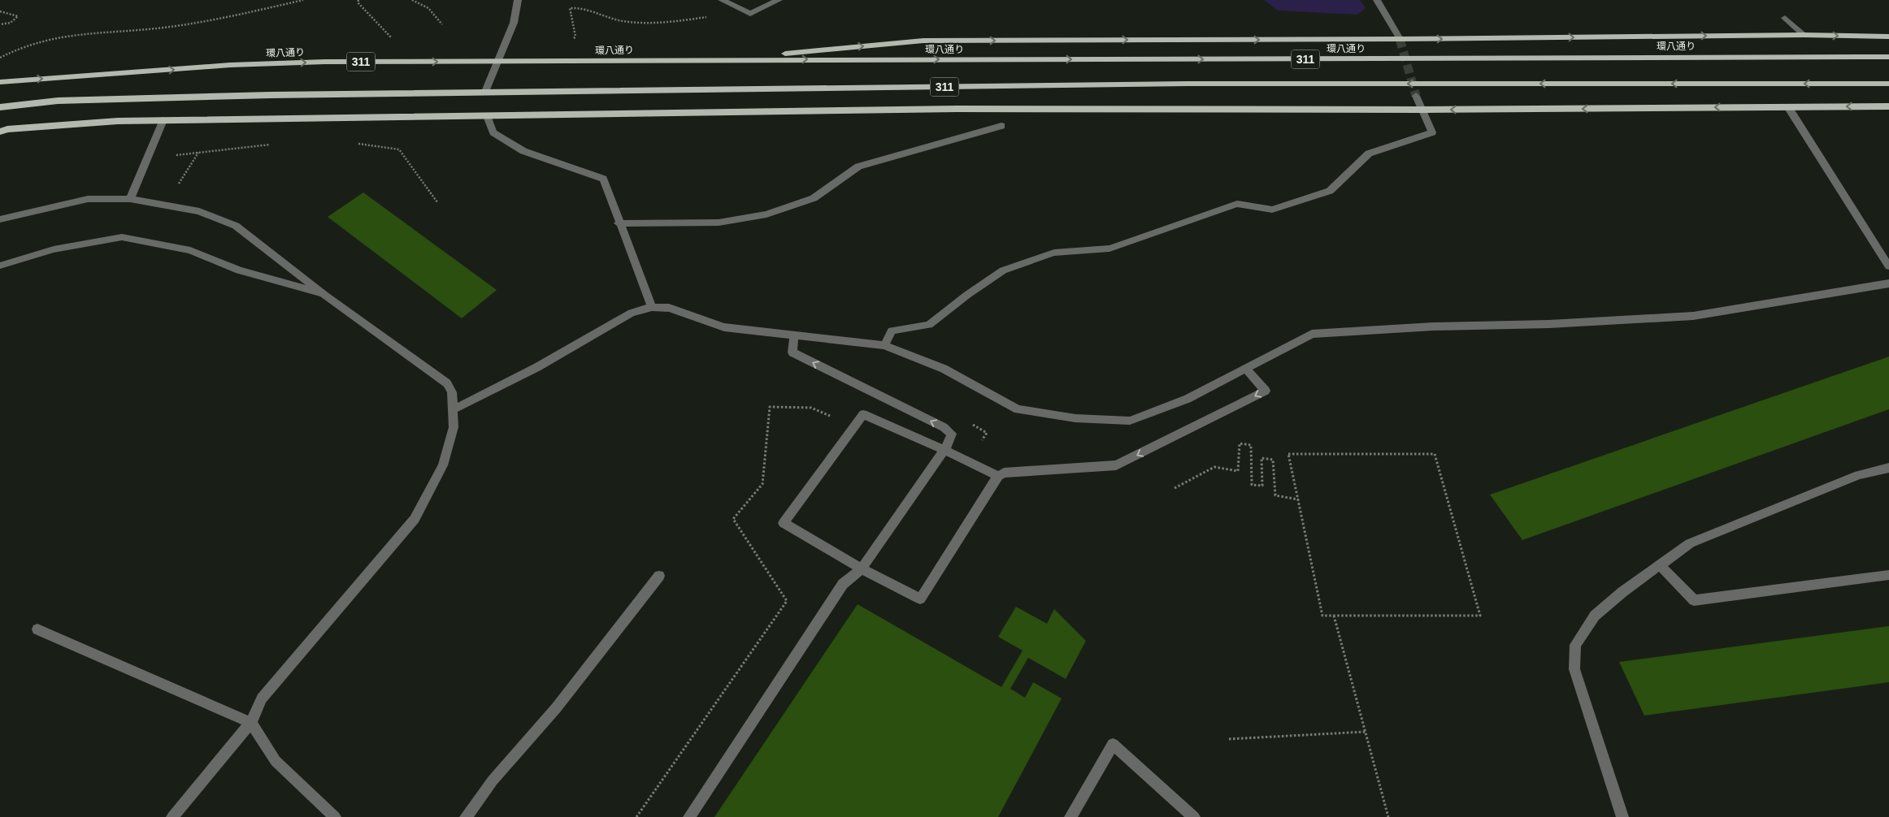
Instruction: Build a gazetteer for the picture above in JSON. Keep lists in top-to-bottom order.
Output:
{
  "streets": {
    "main road": ["環八通り", "311"]
  }
}
